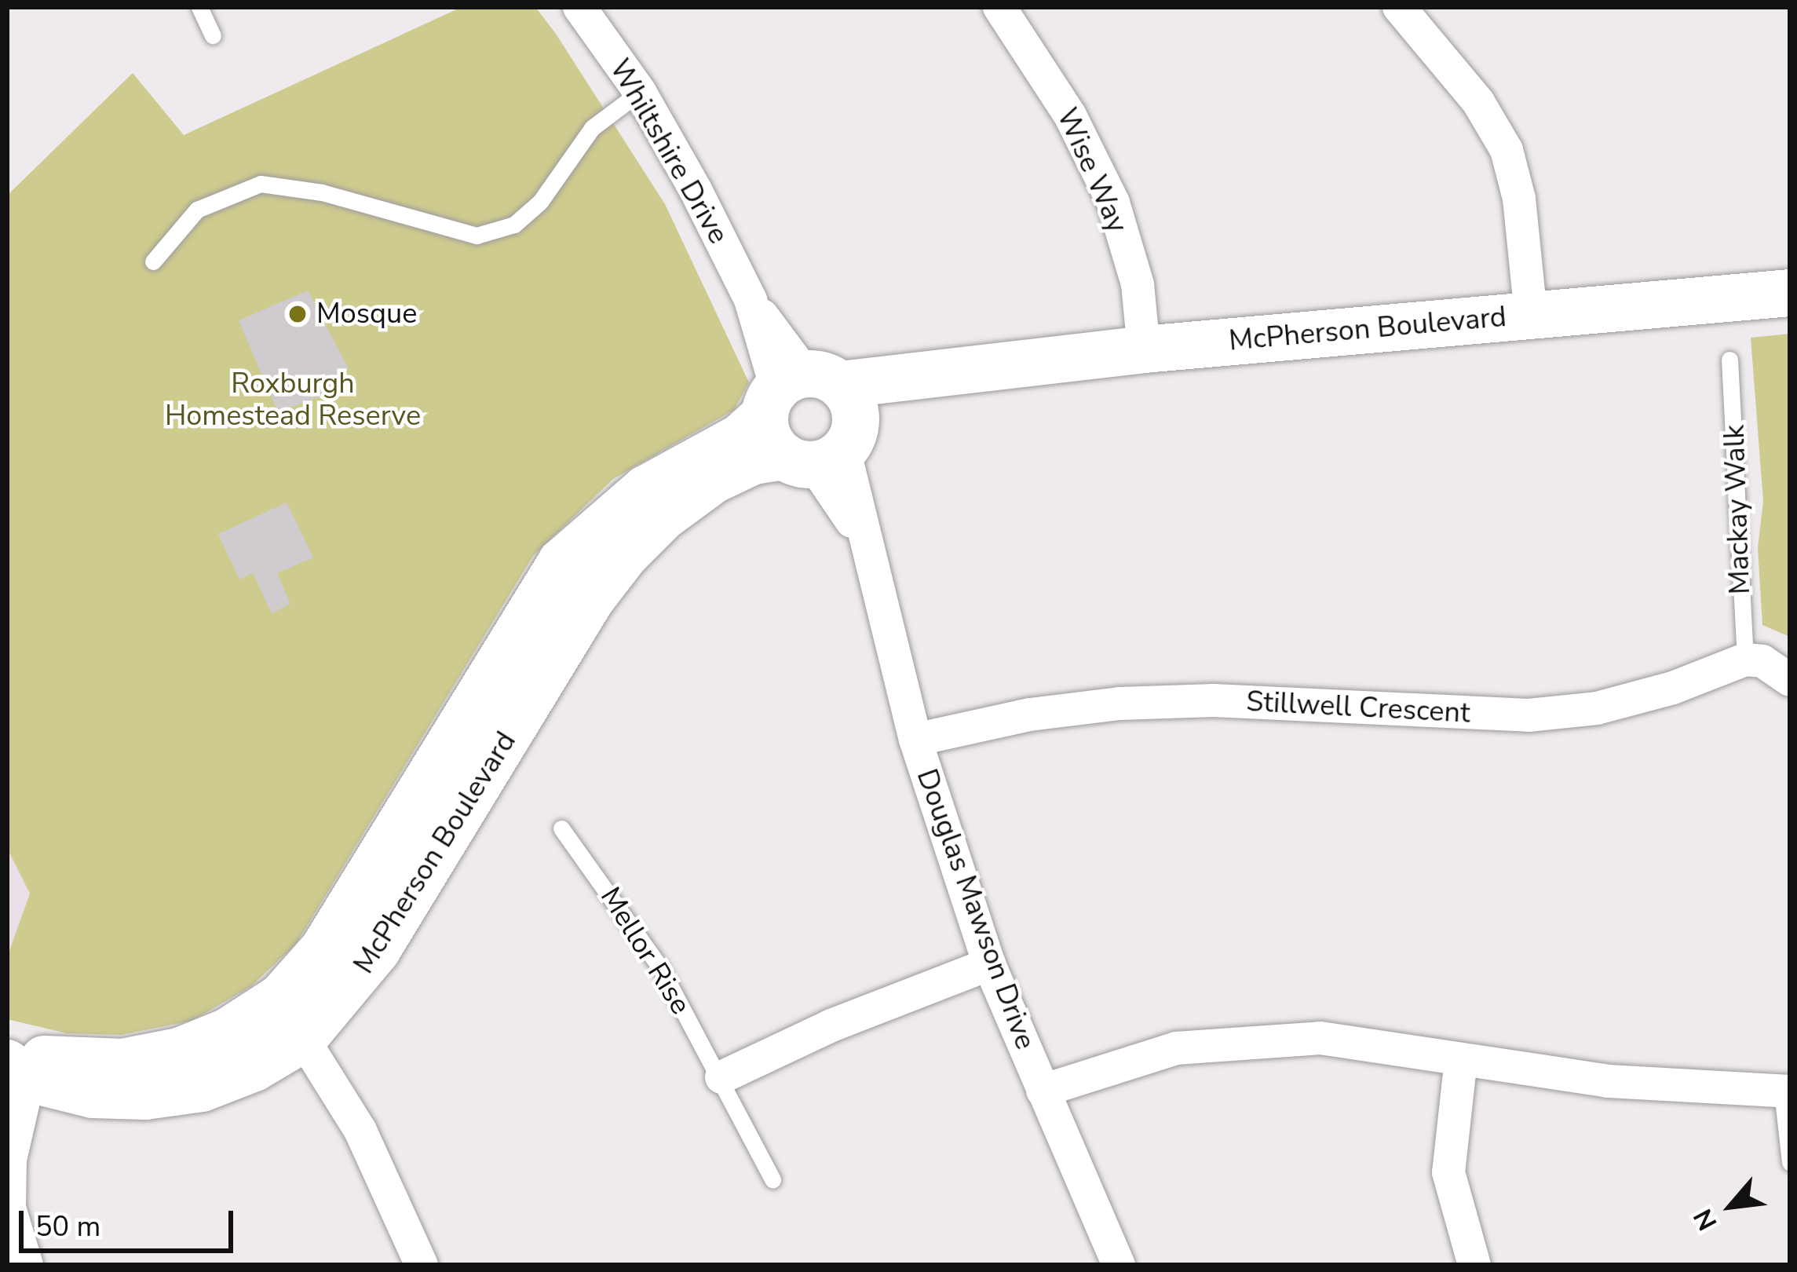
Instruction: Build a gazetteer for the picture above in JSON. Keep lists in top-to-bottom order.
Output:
{
  "streets": {
    "street": [
      "Whiltshire Drive",
      "Wise Way",
      "McPherson Boulevard",
      "Stillwell Crescent",
      "Douglas Mawson Drive"
    ],
    "lane": ["Mackay Walk", "Mellor Rise"]
  },
  "crossings": [
    ["Whiltshire Drive", "McPherson Boulevard"],
    ["Whiltshire Drive", "Douglas Mawson Drive"],
    ["Wise Way", "McPherson Boulevard"],
    ["McPherson Boulevard", "Douglas Mawson Drive"],
    ["Mackay Walk", "Stillwell Crescent"],
    ["Stillwell Crescent", "Douglas Mawson Drive"]
  ],
  "parks": ["Roxburgh Homestead Reserve"],
  "places": ["Mosque"],
  "scale_bar": "50 m",
  "north": "bottom left"
}
